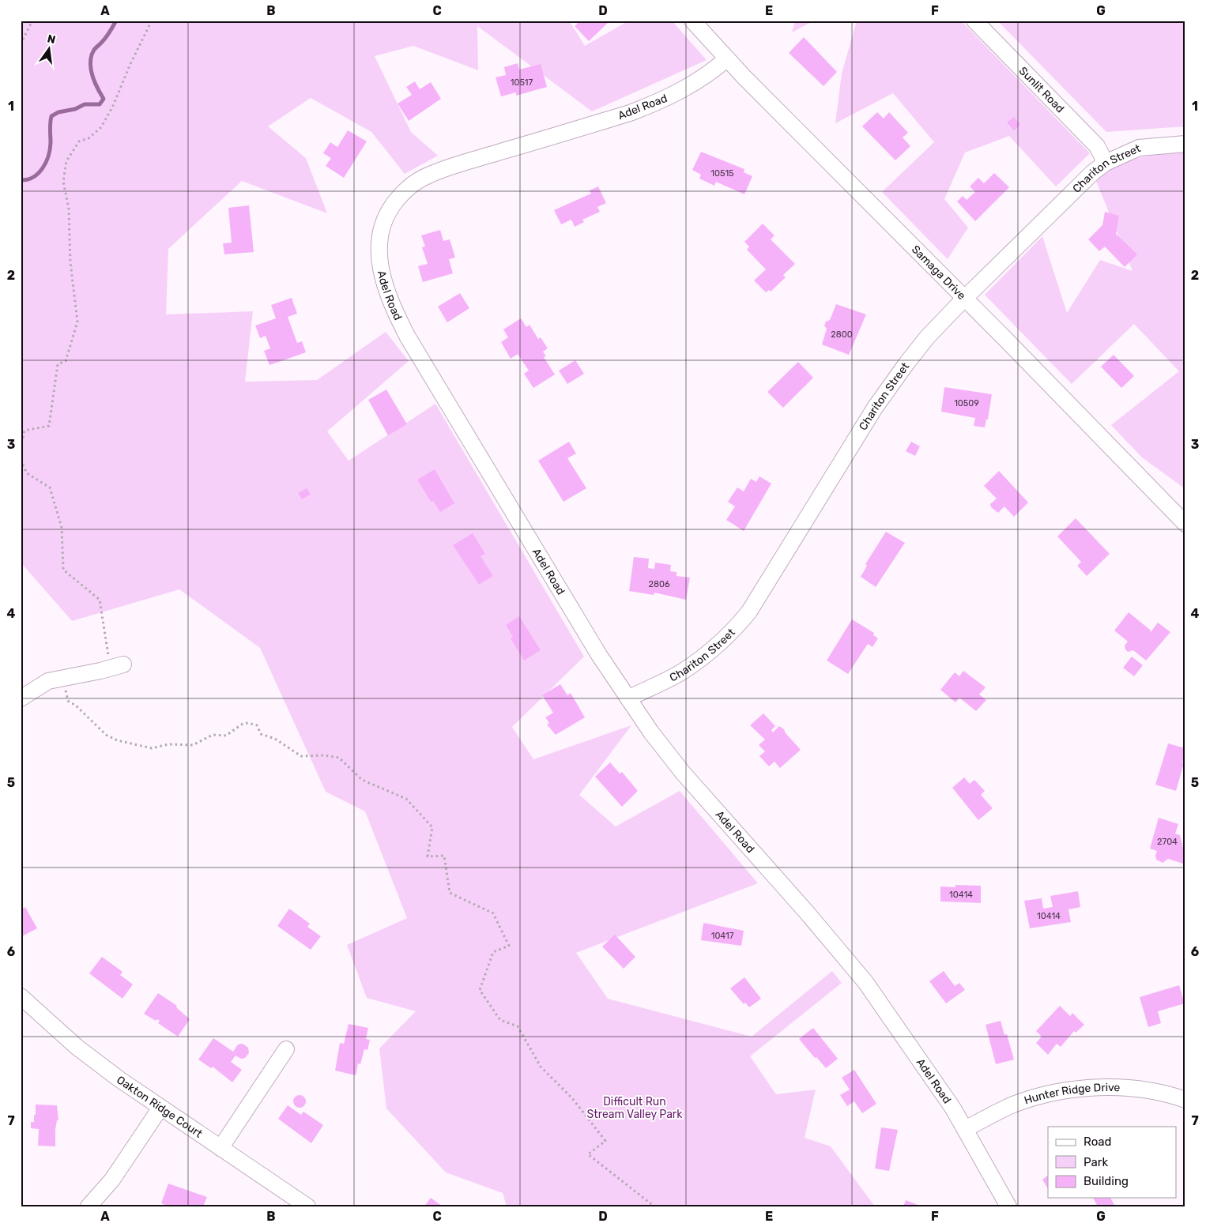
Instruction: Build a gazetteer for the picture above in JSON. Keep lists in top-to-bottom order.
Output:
{
  "streets": {
    "street": [
      "Sunlit Road",
      "Adel Road",
      "Chariton Street",
      "Samaga Drive",
      "Hunter Ridge Drive",
      "Oakton Ridge Court"
    ]
  },
  "crossings": [
    ["Sunlit Road", "Chariton Street"],
    ["Adel Road", "Chariton Street"],
    ["Adel Road", "Samaga Drive"],
    ["Adel Road", "Hunter Ridge Drive"],
    ["Chariton Street", "Samaga Drive"]
  ],
  "parks": ["Difficult Run Stream Valley Park"],
  "house_numbers": [
    "10517",
    "10515",
    "2800",
    "10509",
    "2806",
    "2704",
    "10414",
    "10414",
    "10417"
  ],
  "legend": ["Road", "Park", "Building"],
  "north": "top",
  "grid": {
    "columns": [
      "A",
      "B",
      "C",
      "D",
      "E",
      "F",
      "G"
    ],
    "rows": [
      "1",
      "2",
      "3",
      "4",
      "5",
      "6",
      "7"
    ]
  }
}
